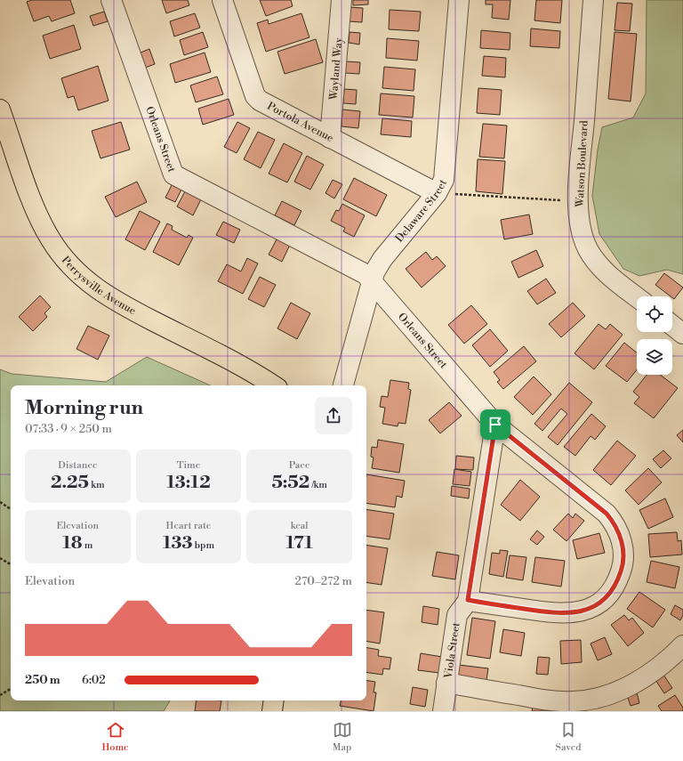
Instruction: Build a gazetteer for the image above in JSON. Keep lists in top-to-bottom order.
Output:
{
  "streets": {
    "main road": ["Perrysville Avenue"],
    "street": [
      "Wayland Way",
      "Portola Avenue",
      "Orleans Street",
      "Watson Boulevard",
      "Delaware Street",
      "Viola Street"
    ]
  },
  "crossings": [
    ["Wayland Way", "Portola Avenue"],
    ["Portola Avenue", "Delaware Street"],
    ["Orleans Street", "Delaware Street"],
    ["Orleans Street", "Viola Street"]
  ],
  "page": {
    "heading": ["Morning run", "07:33 · 9 × 250 m"],
    "stats": [
      ["Distance", "2.25 km"],
      ["Time", "13:12"],
      ["Pace", "5:52 /km"],
      ["Elevation", "18 m"],
      ["Heart rate", "133 bpm"],
      ["kcal", "171"]
    ],
    "chart": ["Elevation", "270–272 m"],
    "list": [
      {
        "name": "250 m",
        "note": "6:02"
      }
    ],
    "tabs": ["Home", "Map", "Saved"]
  }
}
